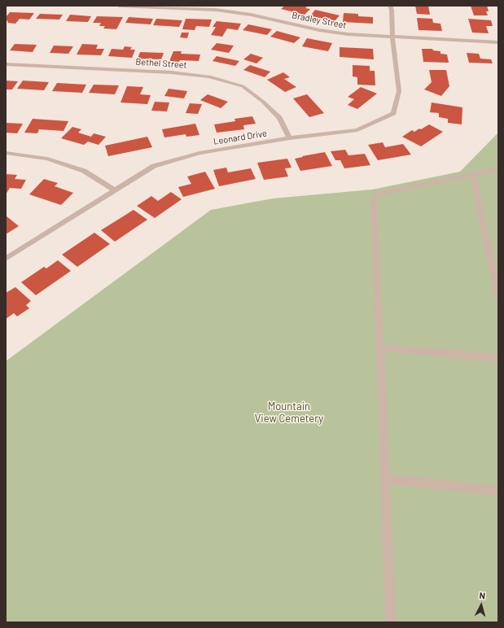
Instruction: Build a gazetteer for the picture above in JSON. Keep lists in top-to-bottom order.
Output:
{
  "streets": {
    "street": ["Bradley Street", "Bethel Street", "Leonard Drive"]
  },
  "crossings": [
    ["Bradley Street", "Leonard Drive"],
    ["Bethel Street", "Leonard Drive"]
  ],
  "parks": ["Mountain View Cemetery"],
  "north": "top"
}
